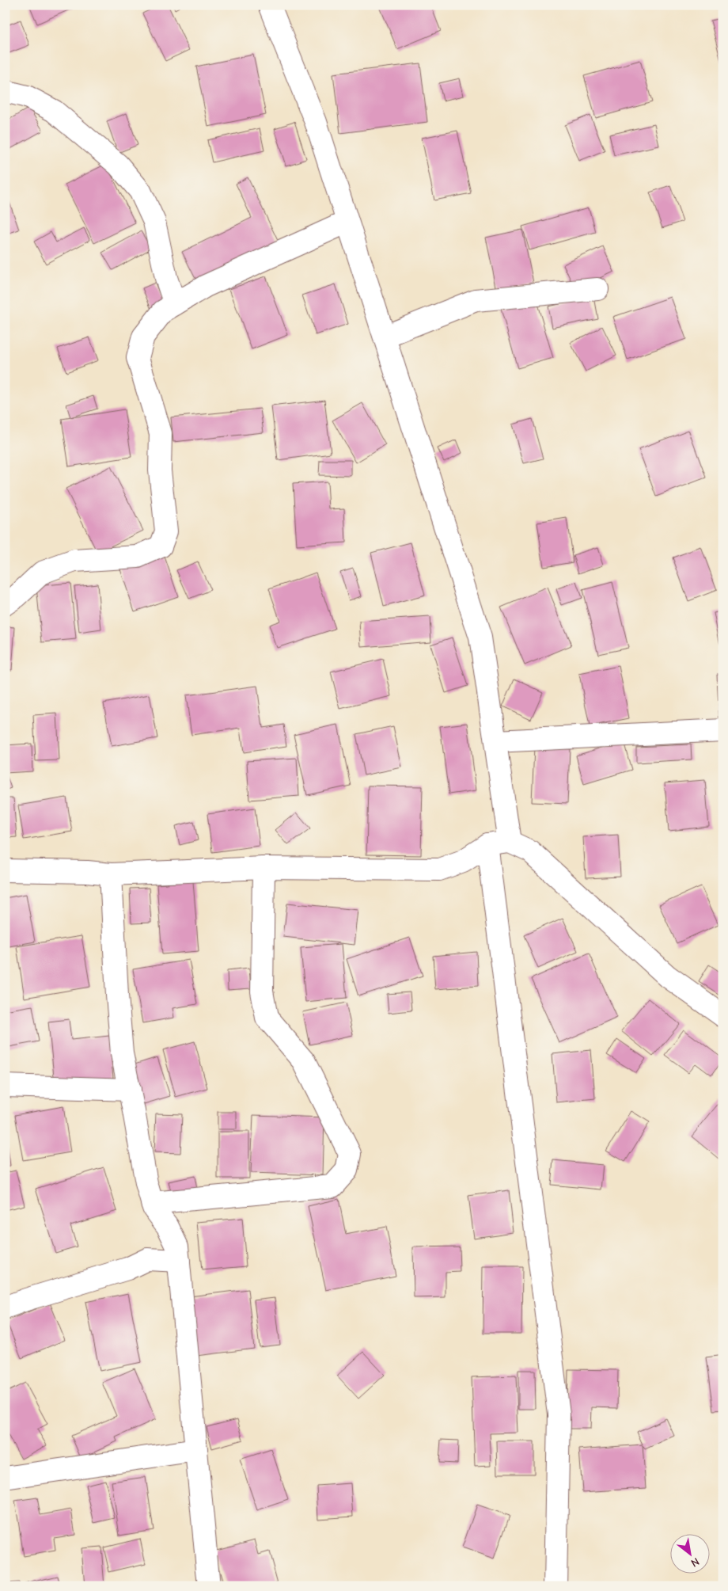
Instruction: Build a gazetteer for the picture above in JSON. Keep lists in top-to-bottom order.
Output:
{
  "north": "bottom right"
}
